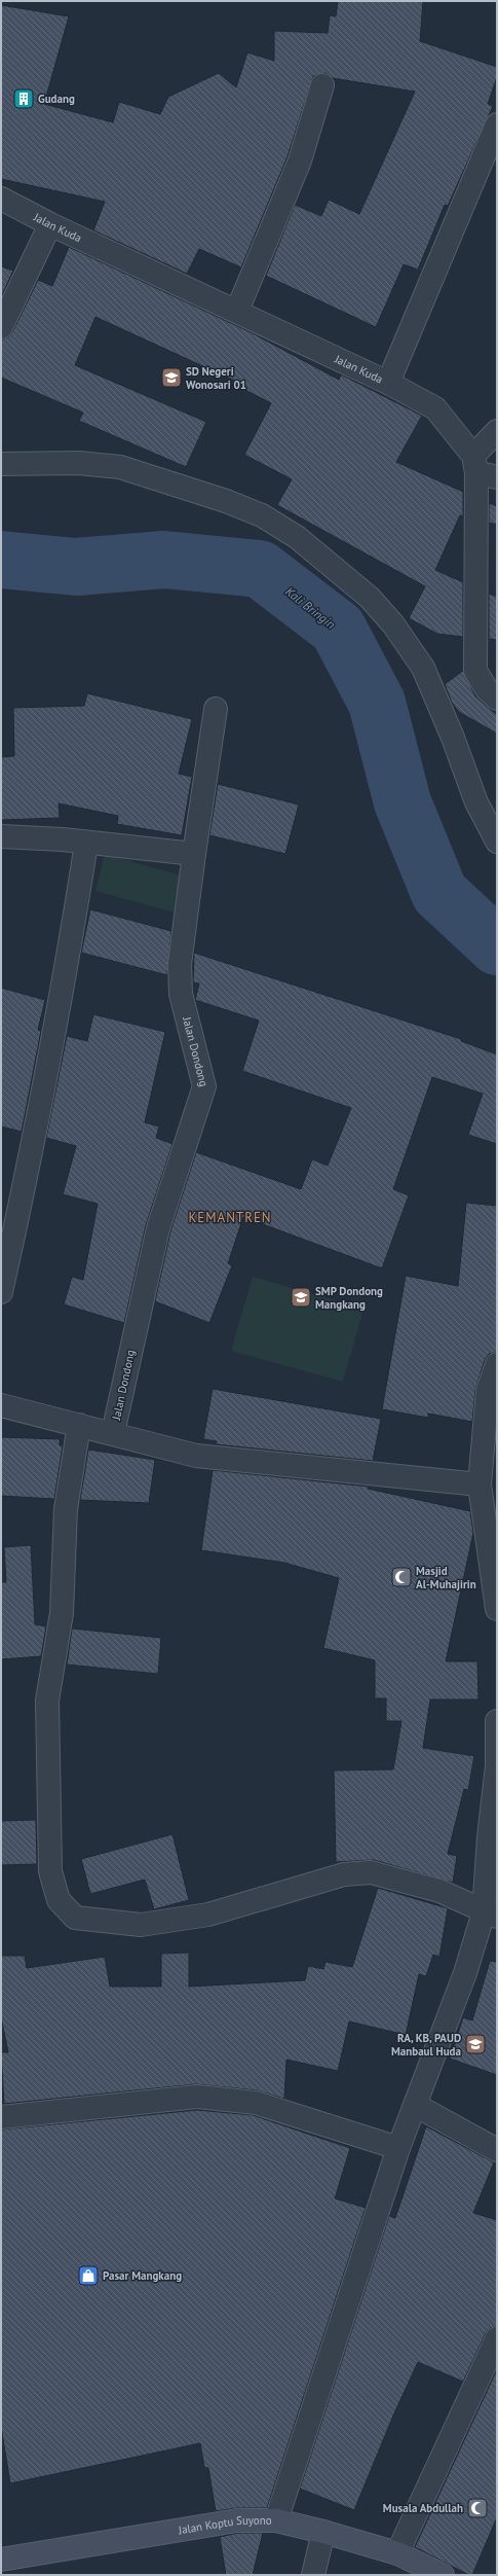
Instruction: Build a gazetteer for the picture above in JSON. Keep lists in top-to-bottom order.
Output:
{
  "streets": {
    "main road": ["Jalan Koptu Suyono"],
    "street": ["Jalan Kuda", "Jalan Dondong"]
  },
  "districts": ["KEMANTREN"],
  "water": ["Kali Bringin"],
  "places": {
    "building": ["Gudang"],
    "school or university": ["SD Negeri Wonosari 01", "SMP Dondong Mangkang", "RA, KB, PAUD Manbaul Huda"],
    "mosque": ["Masjid Al-Muhajirin", "Musala Abdullah"],
    "shop": ["Pasar Mangkang"]
  }
}
